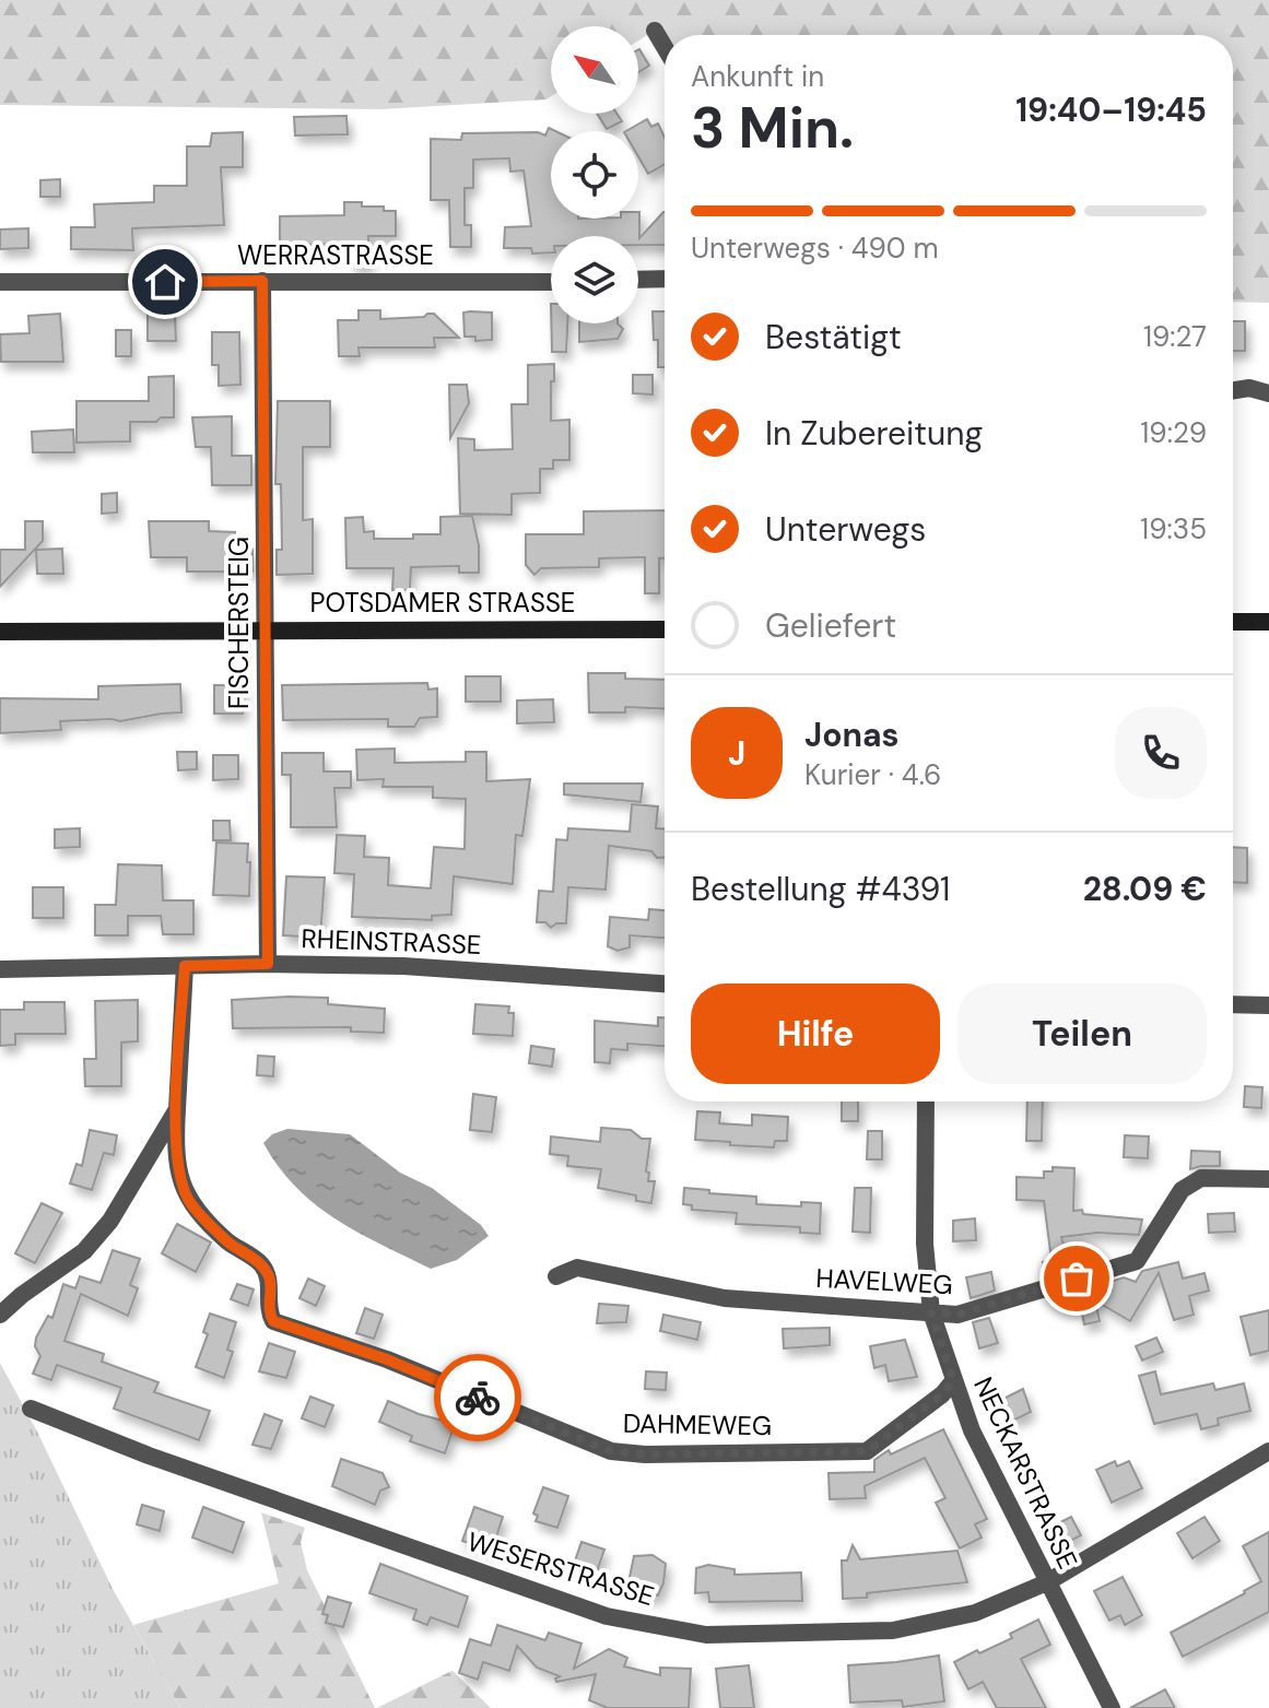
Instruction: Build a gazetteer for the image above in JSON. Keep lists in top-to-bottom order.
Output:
{
  "streets": {
    "main road": ["POTSDAMER STRASSE"],
    "street": [
      "WERRASTRASSE",
      "FISCHERSTEIG",
      "RHEINSTRASSE",
      "HAVELWEG",
      "DAHMEWEG",
      "NECKARSTRASSE",
      "WESERSTRASSE"
    ]
  },
  "crossings": [
    ["WERRASTRASSE", "FISCHERSTEIG"],
    ["POTSDAMER STRASSE", "FISCHERSTEIG"],
    ["FISCHERSTEIG", "RHEINSTRASSE"],
    ["HAVELWEG", "NECKARSTRASSE"],
    ["DAHMEWEG", "NECKARSTRASSE"],
    ["NECKARSTRASSE", "WESERSTRASSE"]
  ],
  "north": "top left",
  "page": {
    "heading": ["3 Min.", "Ankunft in", "19:40–19:45"],
    "panel": [
      "Jonas",
      "Kurier · 4.6",
      "Bestellung #4391",
      "28.09 €"
    ],
    "bar": "Unterwegs · 490 m",
    "list": [
      ["Bestätigt", "19:27"],
      ["In Zubereitung", "19:29"],
      ["Unterwegs", "19:35"],
      "Geliefert"
    ],
    "round": "J",
    "buttons": ["Hilfe", "Teilen"]
  }
}
